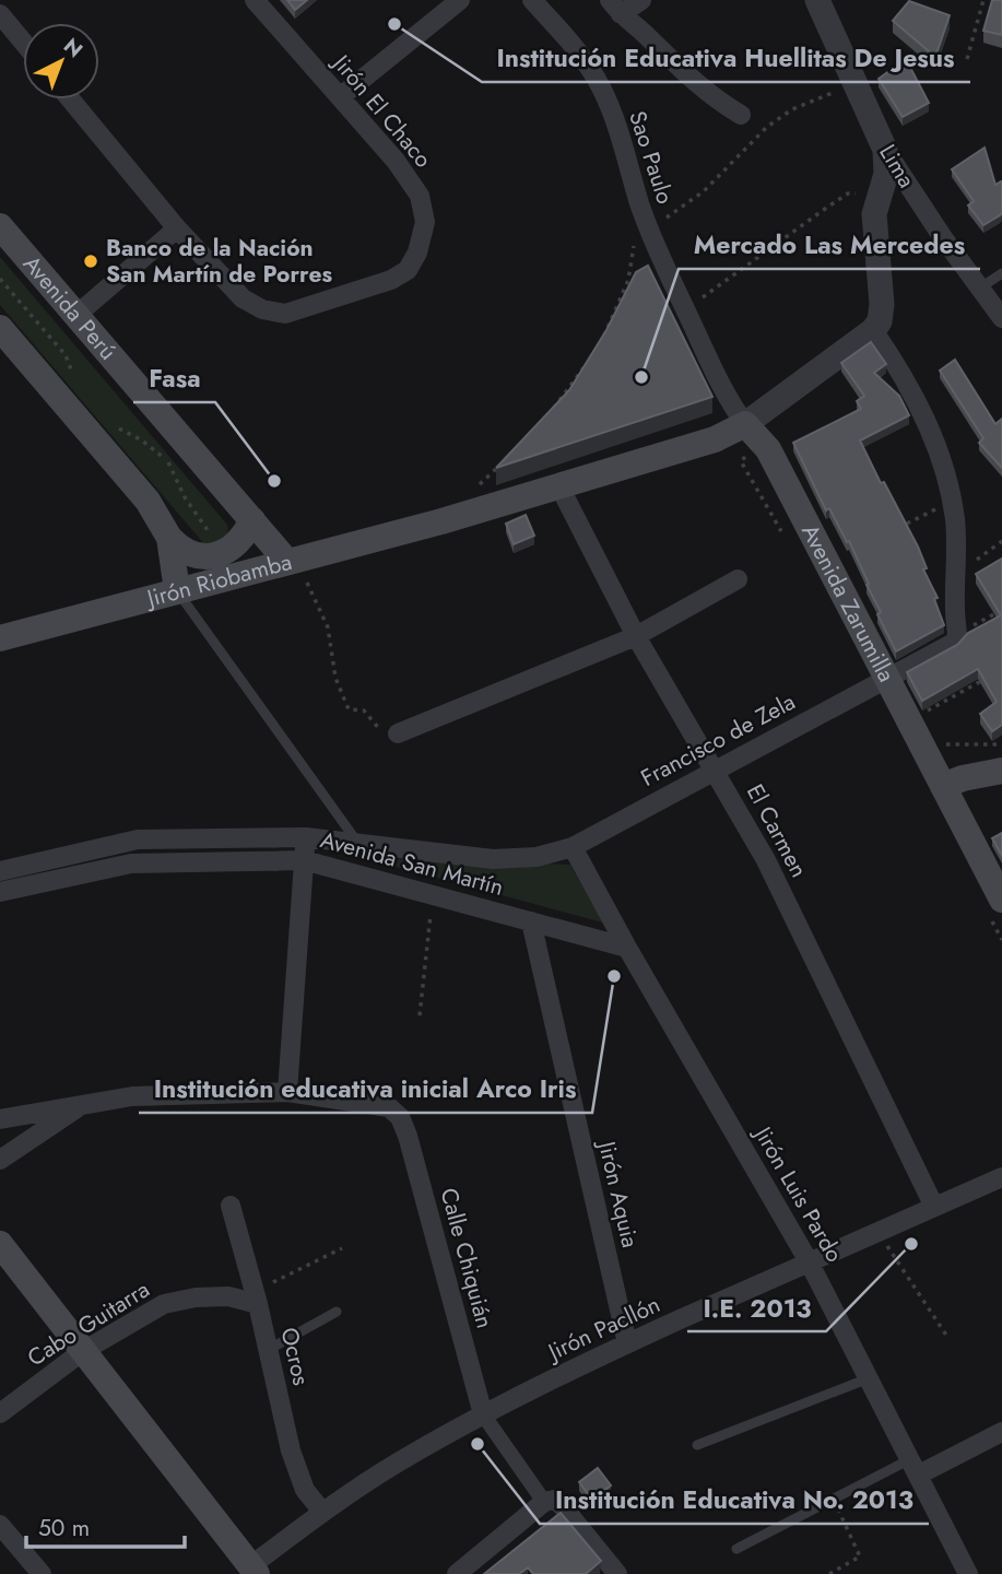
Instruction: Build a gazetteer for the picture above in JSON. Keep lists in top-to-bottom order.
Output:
{
  "streets": {
    "main road": ["Avenida Perú", "Jirón Riobamba", "Avenida Zarumilla"],
    "street": [
      "Jirón El Chaco",
      "Sao Paulo",
      "Lima",
      "Francisco de Zela",
      "El Carmen",
      "Avenida San Martín",
      "Jirón Aquia",
      "Jirón Luis Pardo",
      "Calle Chiquián",
      "Cabo Guitarra",
      "Jirón Pacllón",
      "Ocros"
    ]
  },
  "crossings": [
    ["Sao Paulo", "Jirón Riobamba"],
    ["Sao Paulo", "Avenida Zarumilla"],
    ["Avenida Perú", "Jirón Riobamba"],
    ["Jirón Riobamba", "Avenida Zarumilla"],
    ["Jirón Riobamba", "El Carmen"],
    ["Avenida Zarumilla", "Francisco de Zela"],
    ["Francisco de Zela", "El Carmen"],
    ["Francisco de Zela", "Avenida San Martín"],
    ["Francisco de Zela", "Jirón Luis Pardo"],
    ["El Carmen", "Jirón Pacllón"],
    ["Avenida San Martín", "Jirón Aquia"],
    ["Avenida San Martín", "Jirón Luis Pardo"],
    ["Jirón Aquia", "Jirón Pacllón"],
    ["Jirón Luis Pardo", "Jirón Pacllón"],
    ["Calle Chiquián", "Jirón Pacllón"],
    ["Cabo Guitarra", "Ocros"],
    ["Jirón Pacllón", "Ocros"]
  ],
  "places": [
    "Institución Educativa Huellitas De Jesus",
    "Banco de la Nación San Martín de Porres",
    "Mercado Las Mercedes",
    "Fasa",
    "Institución educativa inicial Arco Iris",
    "I.E. 2013",
    "Institución Educativa No. 2013"
  ],
  "scale_bar": "50 m",
  "north": "top right"
}
